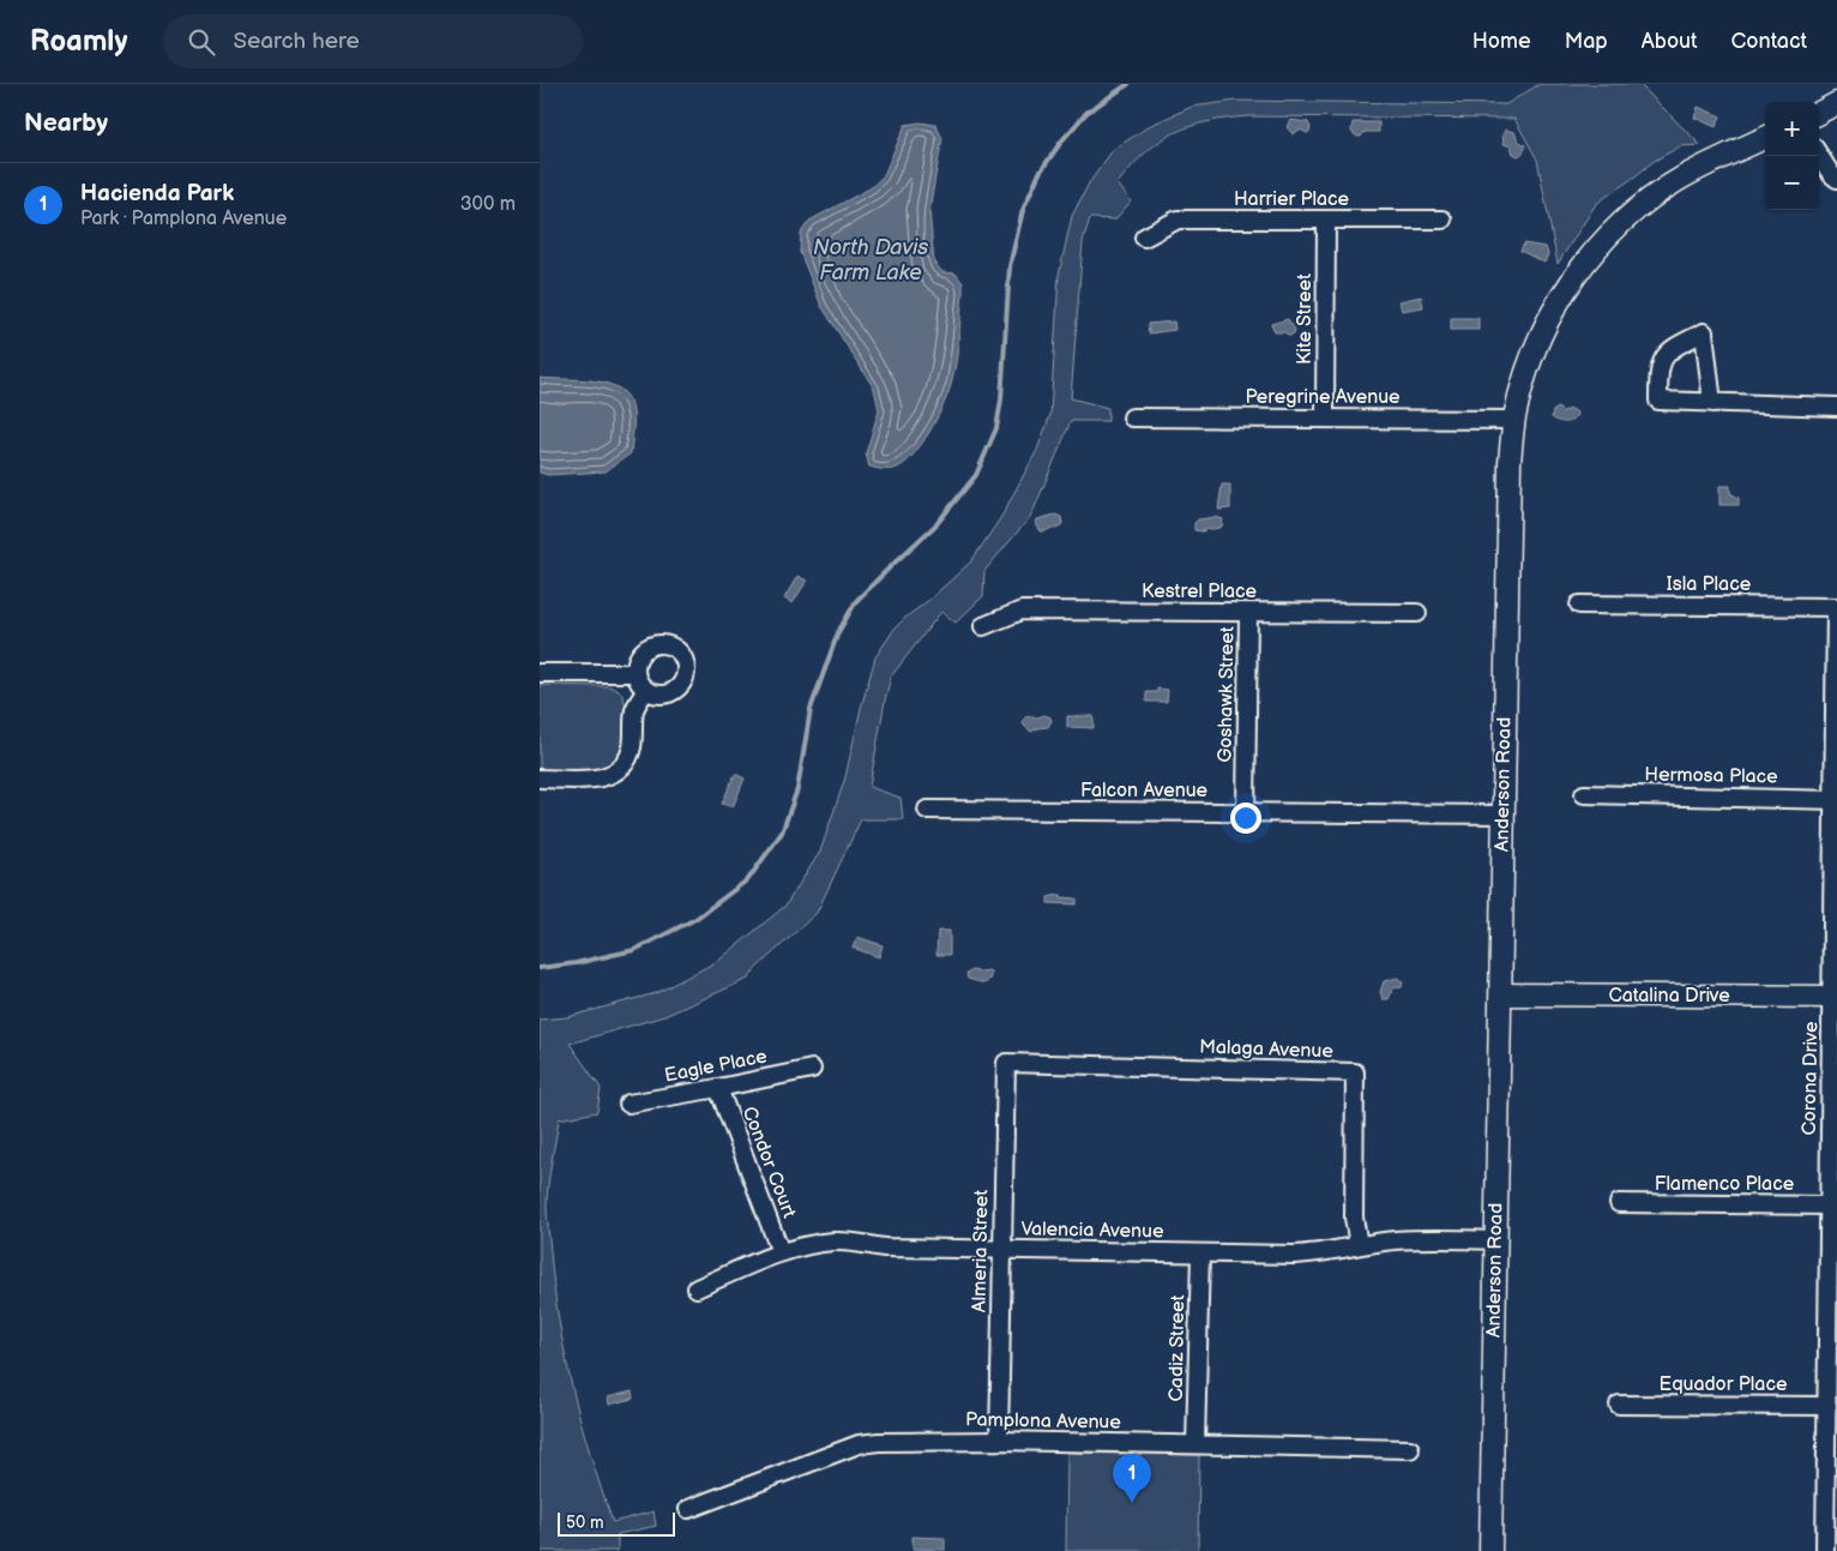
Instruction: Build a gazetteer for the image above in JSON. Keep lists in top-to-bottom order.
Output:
{
  "streets": {
    "street": [
      "Harrier Place",
      "Kite Street",
      "Peregrine Avenue",
      "Isla Place",
      "Kestrel Place",
      "Goshawk Street",
      "Hermosa Place",
      "Anderson Road",
      "Falcon Avenue",
      "Catalina Drive",
      "Malaga Avenue",
      "Eagle Place",
      "Corona Drive",
      "Condor Court",
      "Flamenco Place",
      "Valencia Avenue",
      "Almeria Street",
      "Cadiz Street",
      "Equador Place",
      "Pamplona Avenue"
    ]
  },
  "crossings": [
    ["Harrier Place", "Kite Street"],
    ["Kite Street", "Peregrine Avenue"],
    ["Peregrine Avenue", "Anderson Road"],
    ["Isla Place", "Corona Drive"],
    ["Kestrel Place", "Goshawk Street"],
    ["Goshawk Street", "Falcon Avenue"],
    ["Hermosa Place", "Corona Drive"],
    ["Anderson Road", "Falcon Avenue"],
    ["Anderson Road", "Catalina Drive"],
    ["Anderson Road", "Valencia Avenue"],
    ["Catalina Drive", "Corona Drive"],
    ["Malaga Avenue", "Valencia Avenue"],
    ["Malaga Avenue", "Almeria Street"],
    ["Eagle Place", "Condor Court"],
    ["Corona Drive", "Flamenco Place"],
    ["Corona Drive", "Equador Place"],
    ["Condor Court", "Valencia Avenue"],
    ["Valencia Avenue", "Almeria Street"],
    ["Valencia Avenue", "Cadiz Street"],
    ["Almeria Street", "Pamplona Avenue"],
    ["Cadiz Street", "Pamplona Avenue"]
  ],
  "water": ["North Davis Farm Lake"],
  "scale_bar": "50 m",
  "page": {
    "header": "Roamly",
    "search": "Search here",
    "nav": [
      "Home",
      "Map",
      "About",
      "Contact"
    ],
    "heading": "Nearby",
    "map_buttons": ["+", "−"],
    "list": [
      {
        "mark": "1",
        "name": "Hacienda Park",
        "note": "Park · Pamplona Avenue",
        "value": "300 m"
      }
    ],
    "pins": "1",
    "scale": "50 m"
  }
}
